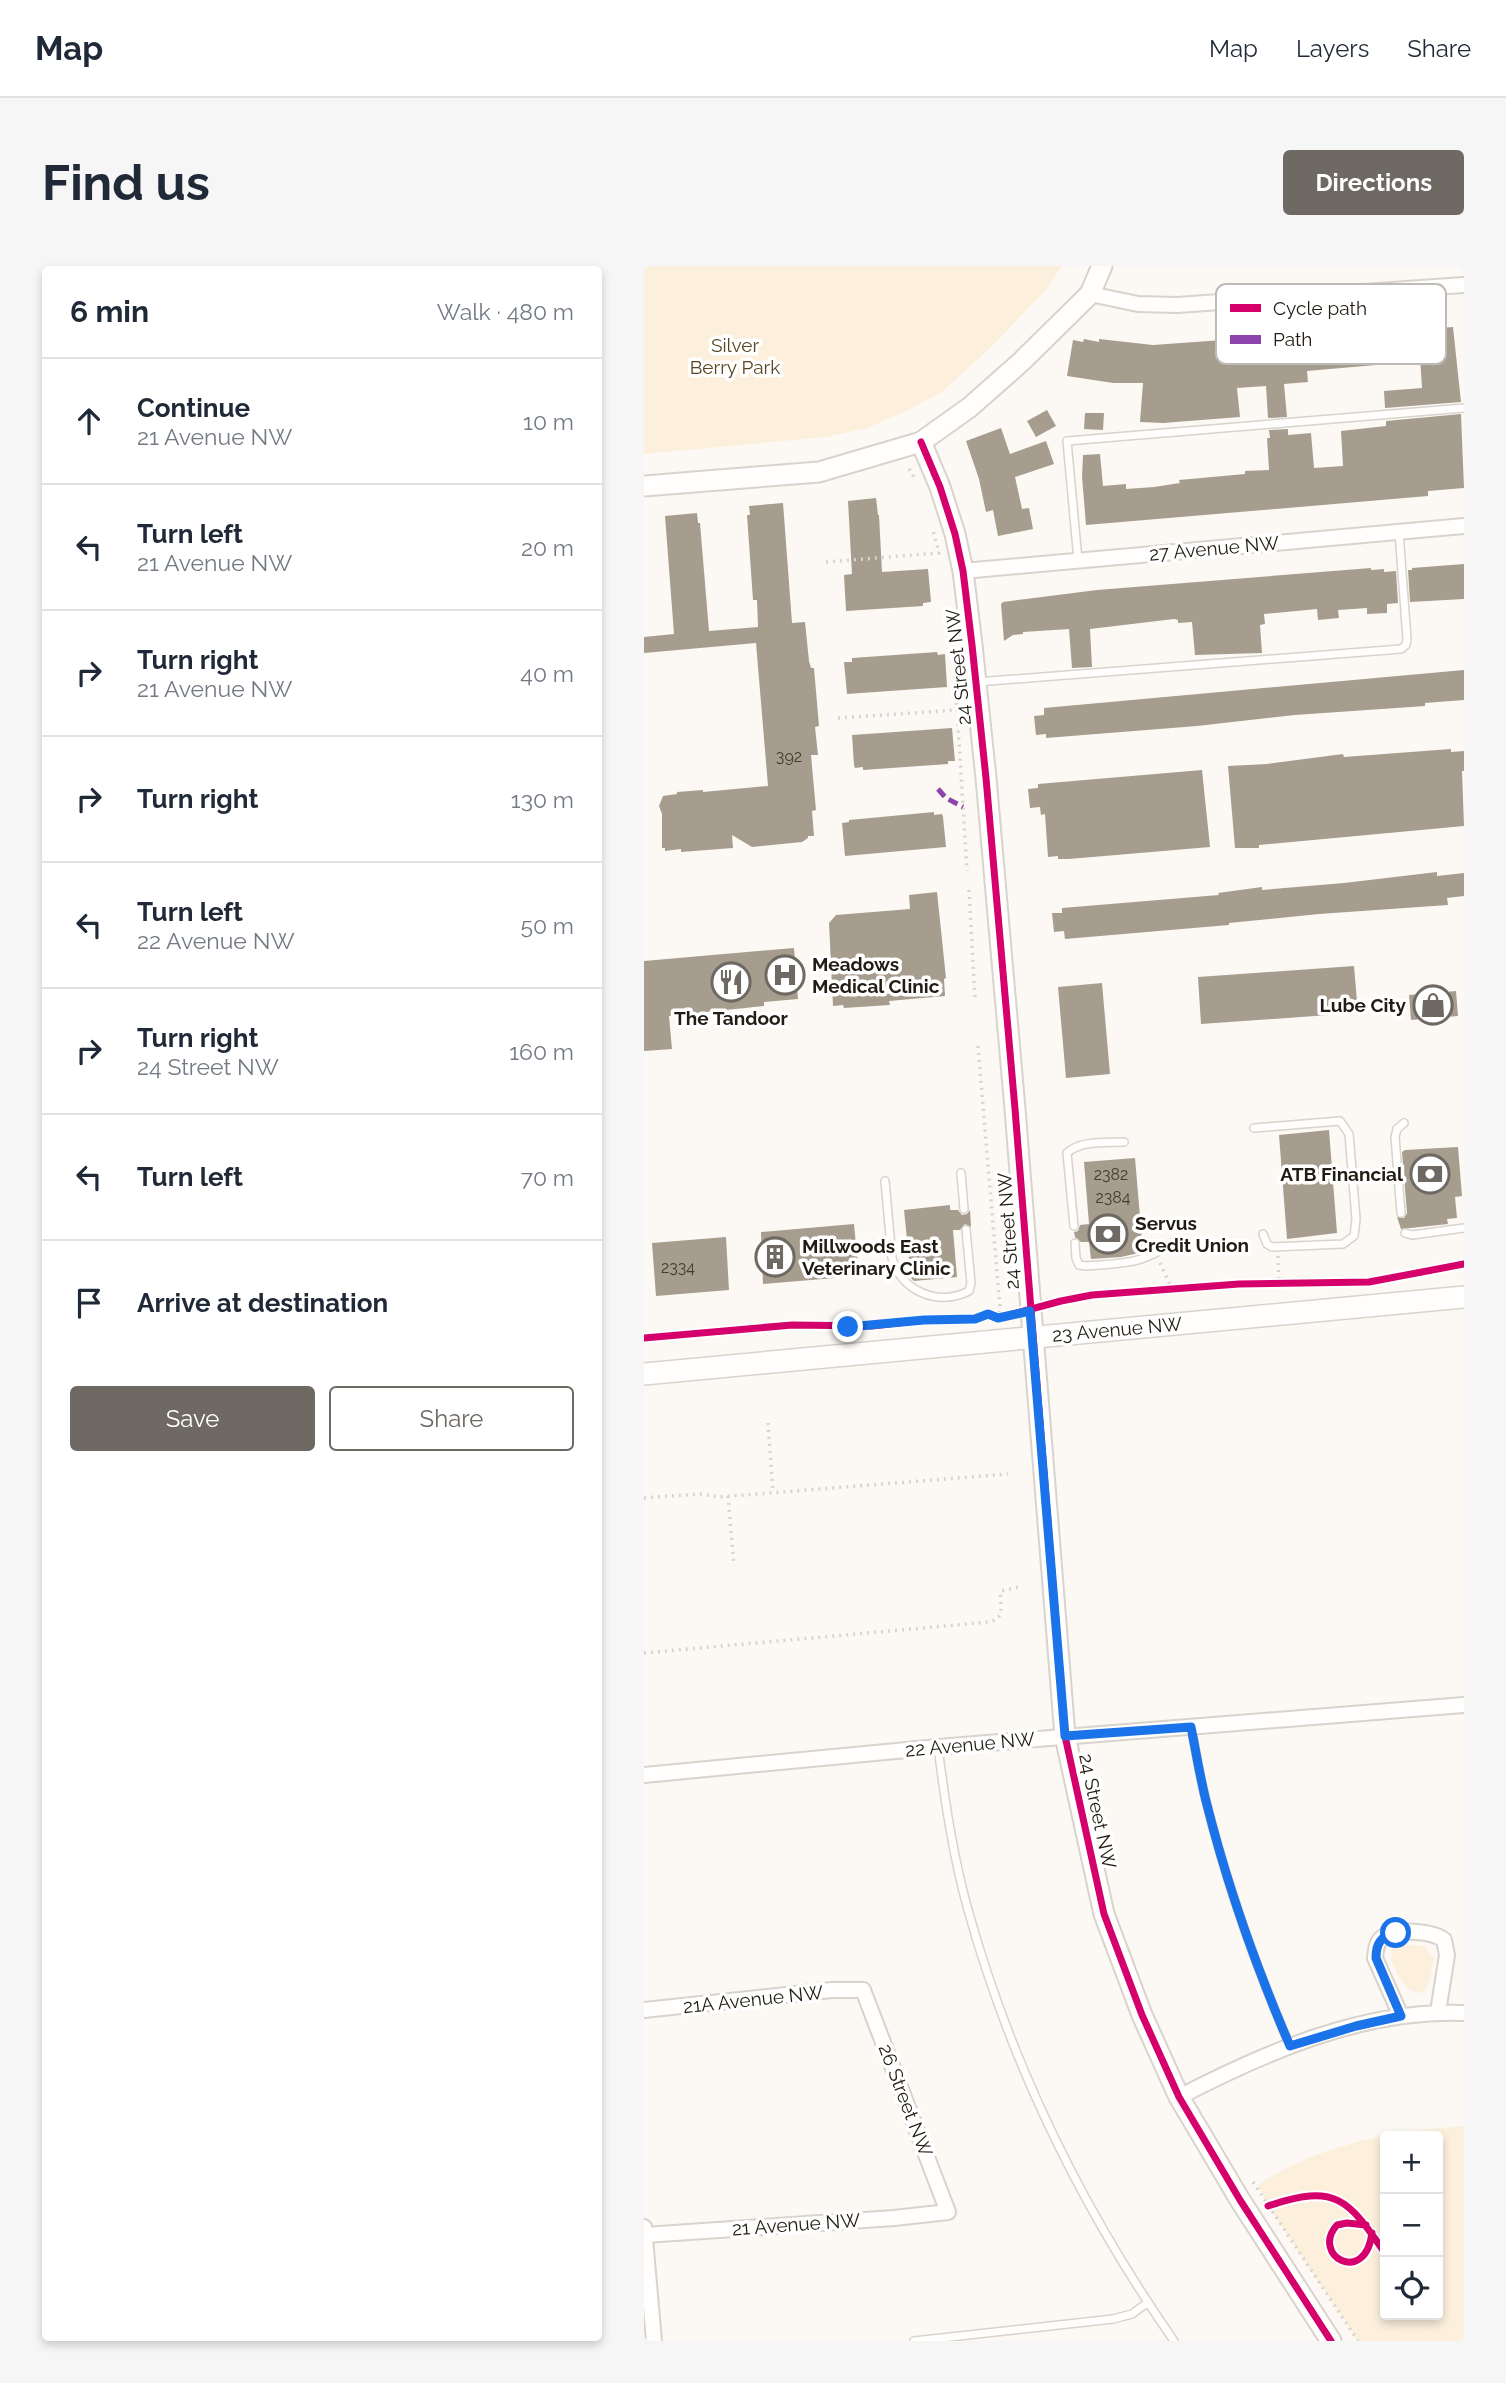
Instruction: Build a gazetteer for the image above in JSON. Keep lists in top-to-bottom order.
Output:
{
  "streets": {
    "main road": ["23 Avenue NW"],
    "street": [
      "27 Avenue NW",
      "24 Street NW",
      "22 Avenue NW",
      "21A Avenue NW",
      "26 Street NW",
      "21 Avenue NW"
    ]
  },
  "crossings": [
    ["27 Avenue NW", "24 Street NW"],
    ["24 Street NW", "23 Avenue NW"],
    ["24 Street NW", "22 Avenue NW"],
    ["21A Avenue NW", "26 Street NW"],
    ["26 Street NW", "21 Avenue NW"]
  ],
  "parks": ["Silver Berry Park"],
  "places": {
    "hospital": ["Meadows Medical Clinic"],
    "restaurant": ["The Tandoor"],
    "shop": ["Lube City"],
    "bank": ["ATB Financial", "Servus Credit Union"],
    "building": ["Millwoods East Veterinary Clinic"]
  },
  "house_numbers": [
    "392",
    "2382",
    "2384",
    "2334"
  ],
  "legend": ["Cycle path", "Path"],
  "page": {
    "header": "Map",
    "nav": ["Map", "Layers", "Share"],
    "buttons": [
      "Directions",
      ["Save", "Share"]
    ],
    "title": "Find us",
    "heading": ["6 min", "Walk · 480 m"],
    "list": [
      ["Continue", "21 Avenue NW", "10 m"],
      ["Turn left", "21 Avenue NW", "20 m"],
      ["Turn right", "21 Avenue NW", "40 m"],
      ["Turn right", "130 m"],
      ["Turn left", "22 Avenue NW", "50 m"],
      ["Turn right", "24 Street NW", "160 m"],
      ["Turn left", "70 m"],
      "Arrive at destination"
    ],
    "map_buttons": ["+", "−"]
  }
}
